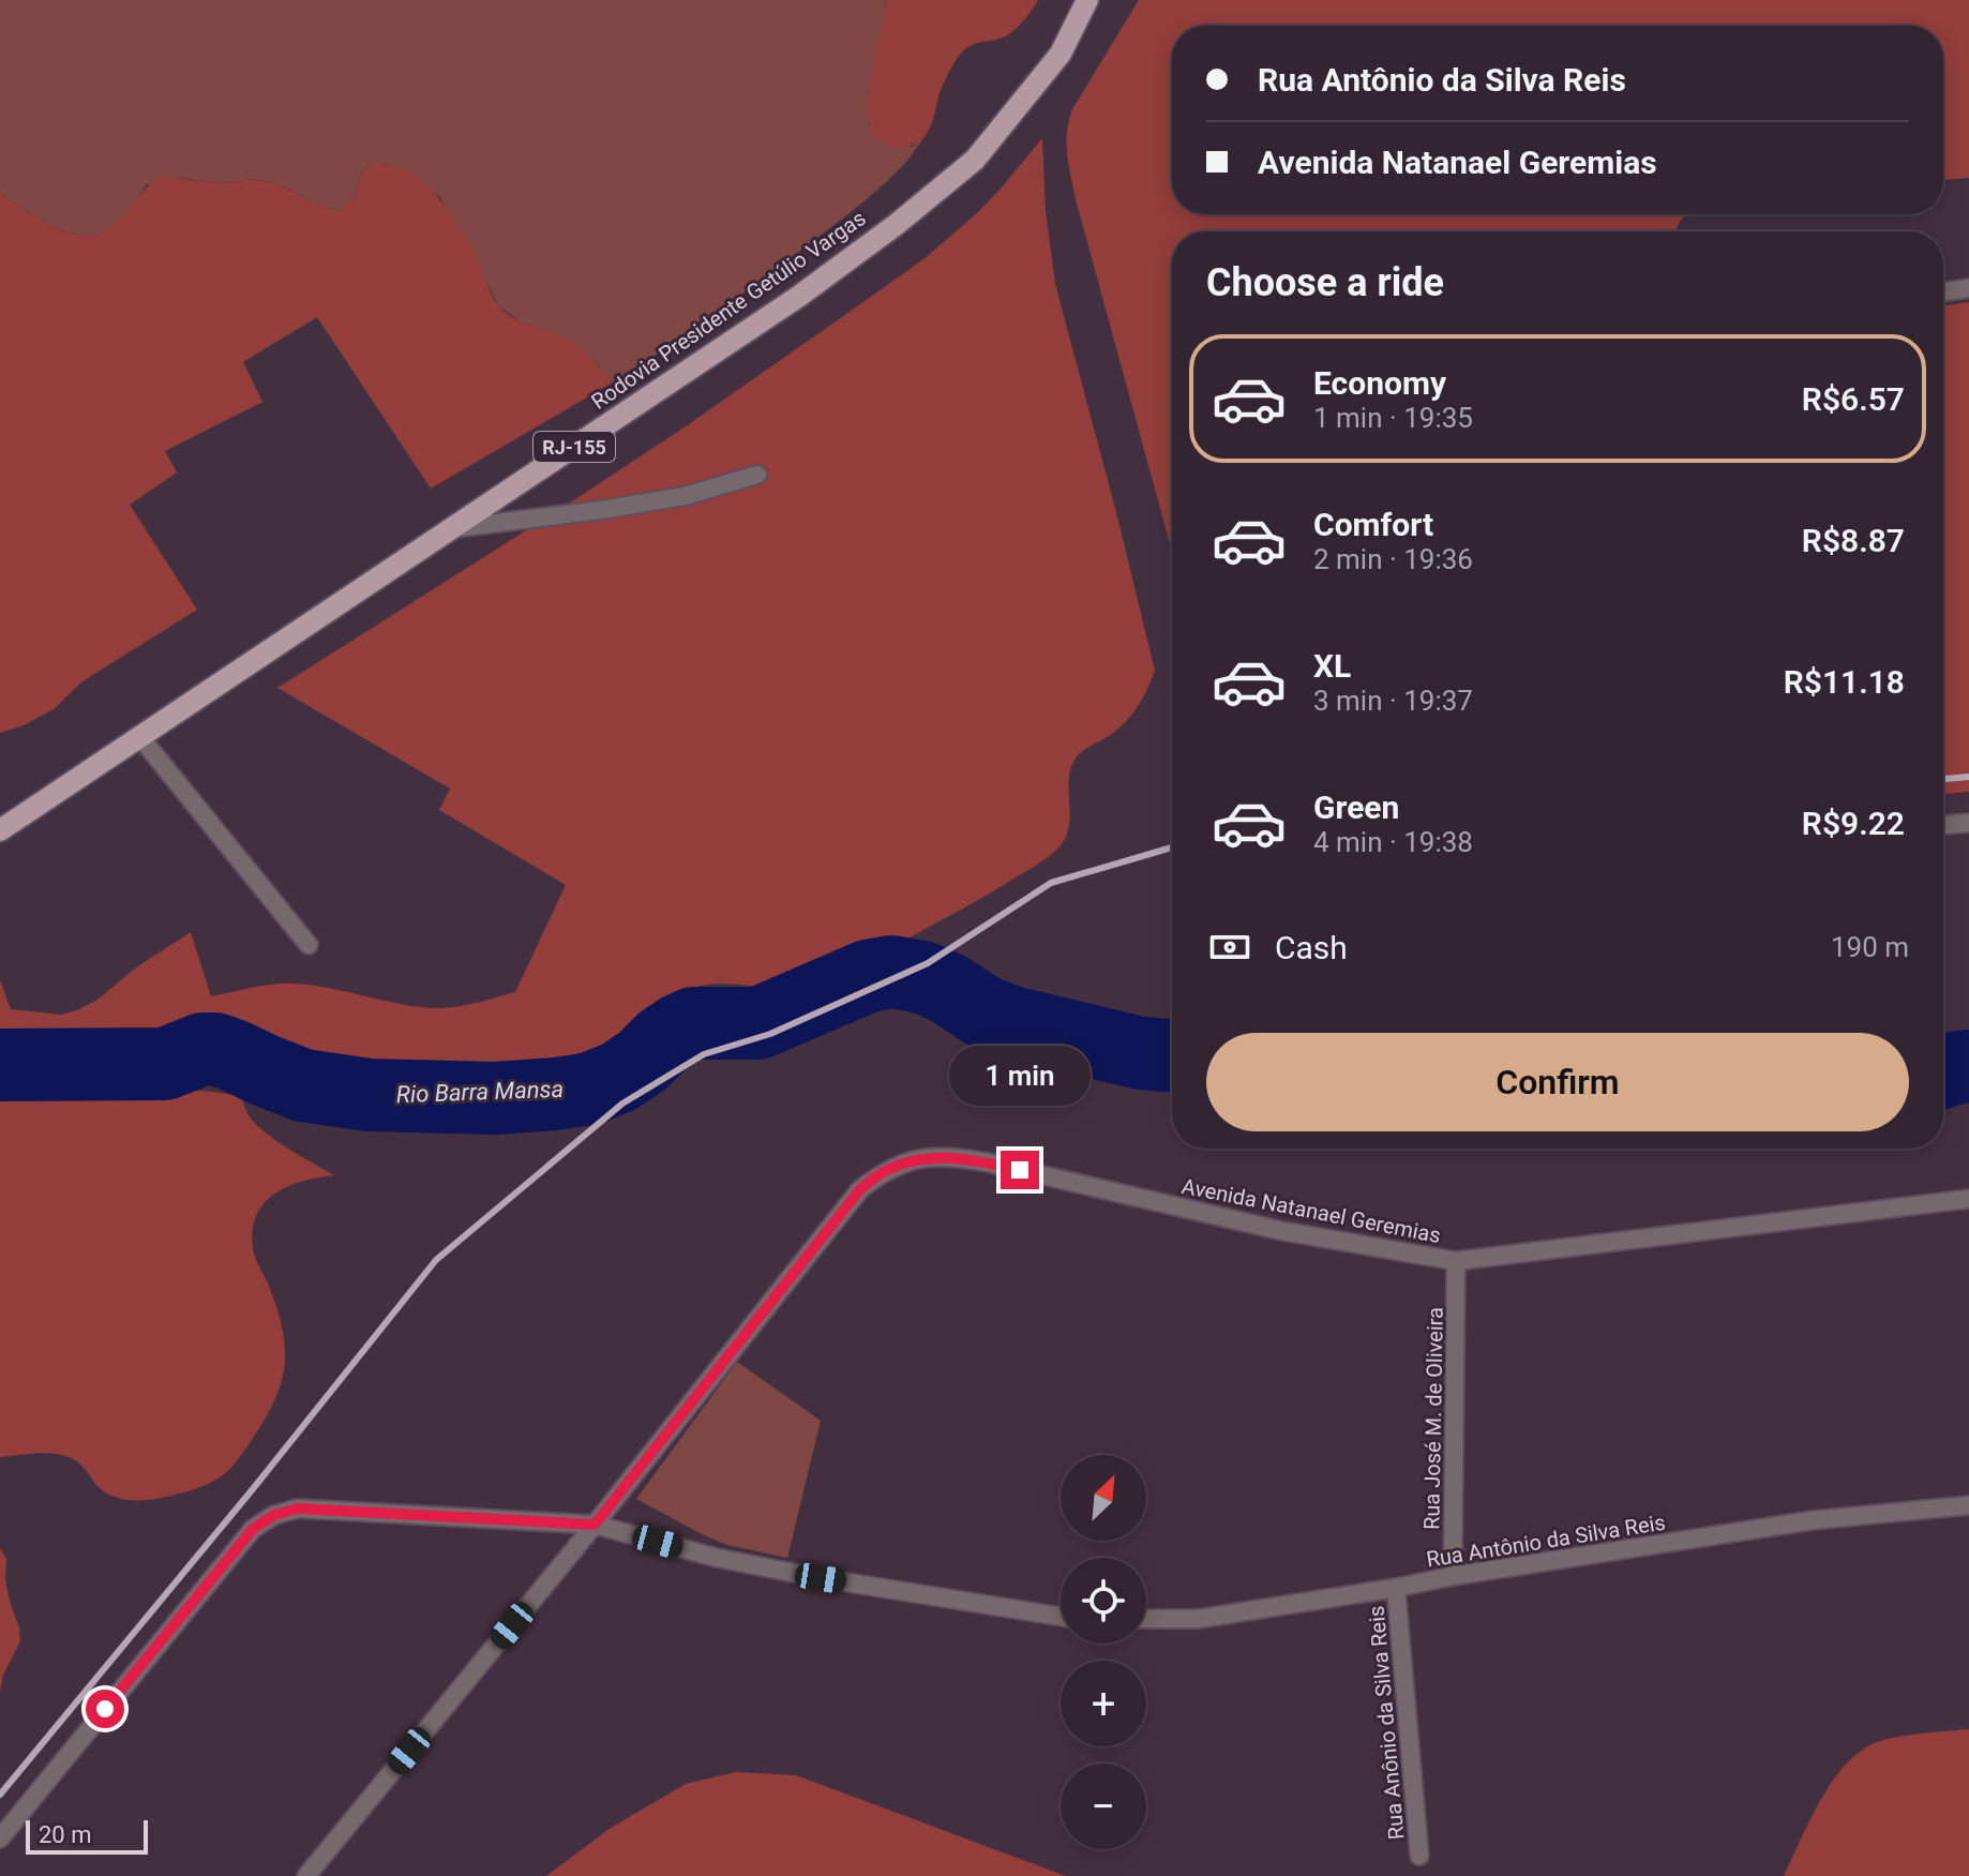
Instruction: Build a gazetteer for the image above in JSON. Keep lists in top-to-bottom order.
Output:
{
  "streets": {
    "main road": ["Rodovia Presidente Getúlio Vargas", "RJ-155"],
    "street": [
      "Avenida Natanael Geremias",
      "Rua José M. de Oliveira",
      "Rua Antônio da Silva Reis",
      "Rua Anônio da Silva Reis"
    ]
  },
  "crossings": [
    ["Avenida Natanael Geremias", "Rua José M. de Oliveira"],
    ["Rua José M. de Oliveira", "Rua Antônio da Silva Reis"],
    ["Rua Antônio da Silva Reis", "Rua Anônio da Silva Reis"]
  ],
  "water": ["Rio Barra Mansa"],
  "scale_bar": "20 m",
  "north": "top right",
  "page": {
    "banner": ["Rua Antônio da Silva Reis", "Avenida Natanael Geremias"],
    "heading": "Choose a ride",
    "list": [
      {
        "name": "Economy",
        "note": "1 min · 19:35",
        "value": "R$6.57"
      },
      {
        "name": "Comfort",
        "note": "2 min · 19:36",
        "value": "R$8.87"
      },
      {
        "name": "XL",
        "note": "3 min · 19:37",
        "value": "R$11.18"
      },
      {
        "name": "Green",
        "note": "4 min · 19:38",
        "value": "R$9.22"
      }
    ],
    "pay": ["Cash", "190 m"],
    "buttons": "Confirm",
    "bubble": "1 min",
    "map_buttons": ["+", "−"],
    "scale": "20 m"
  }
}
